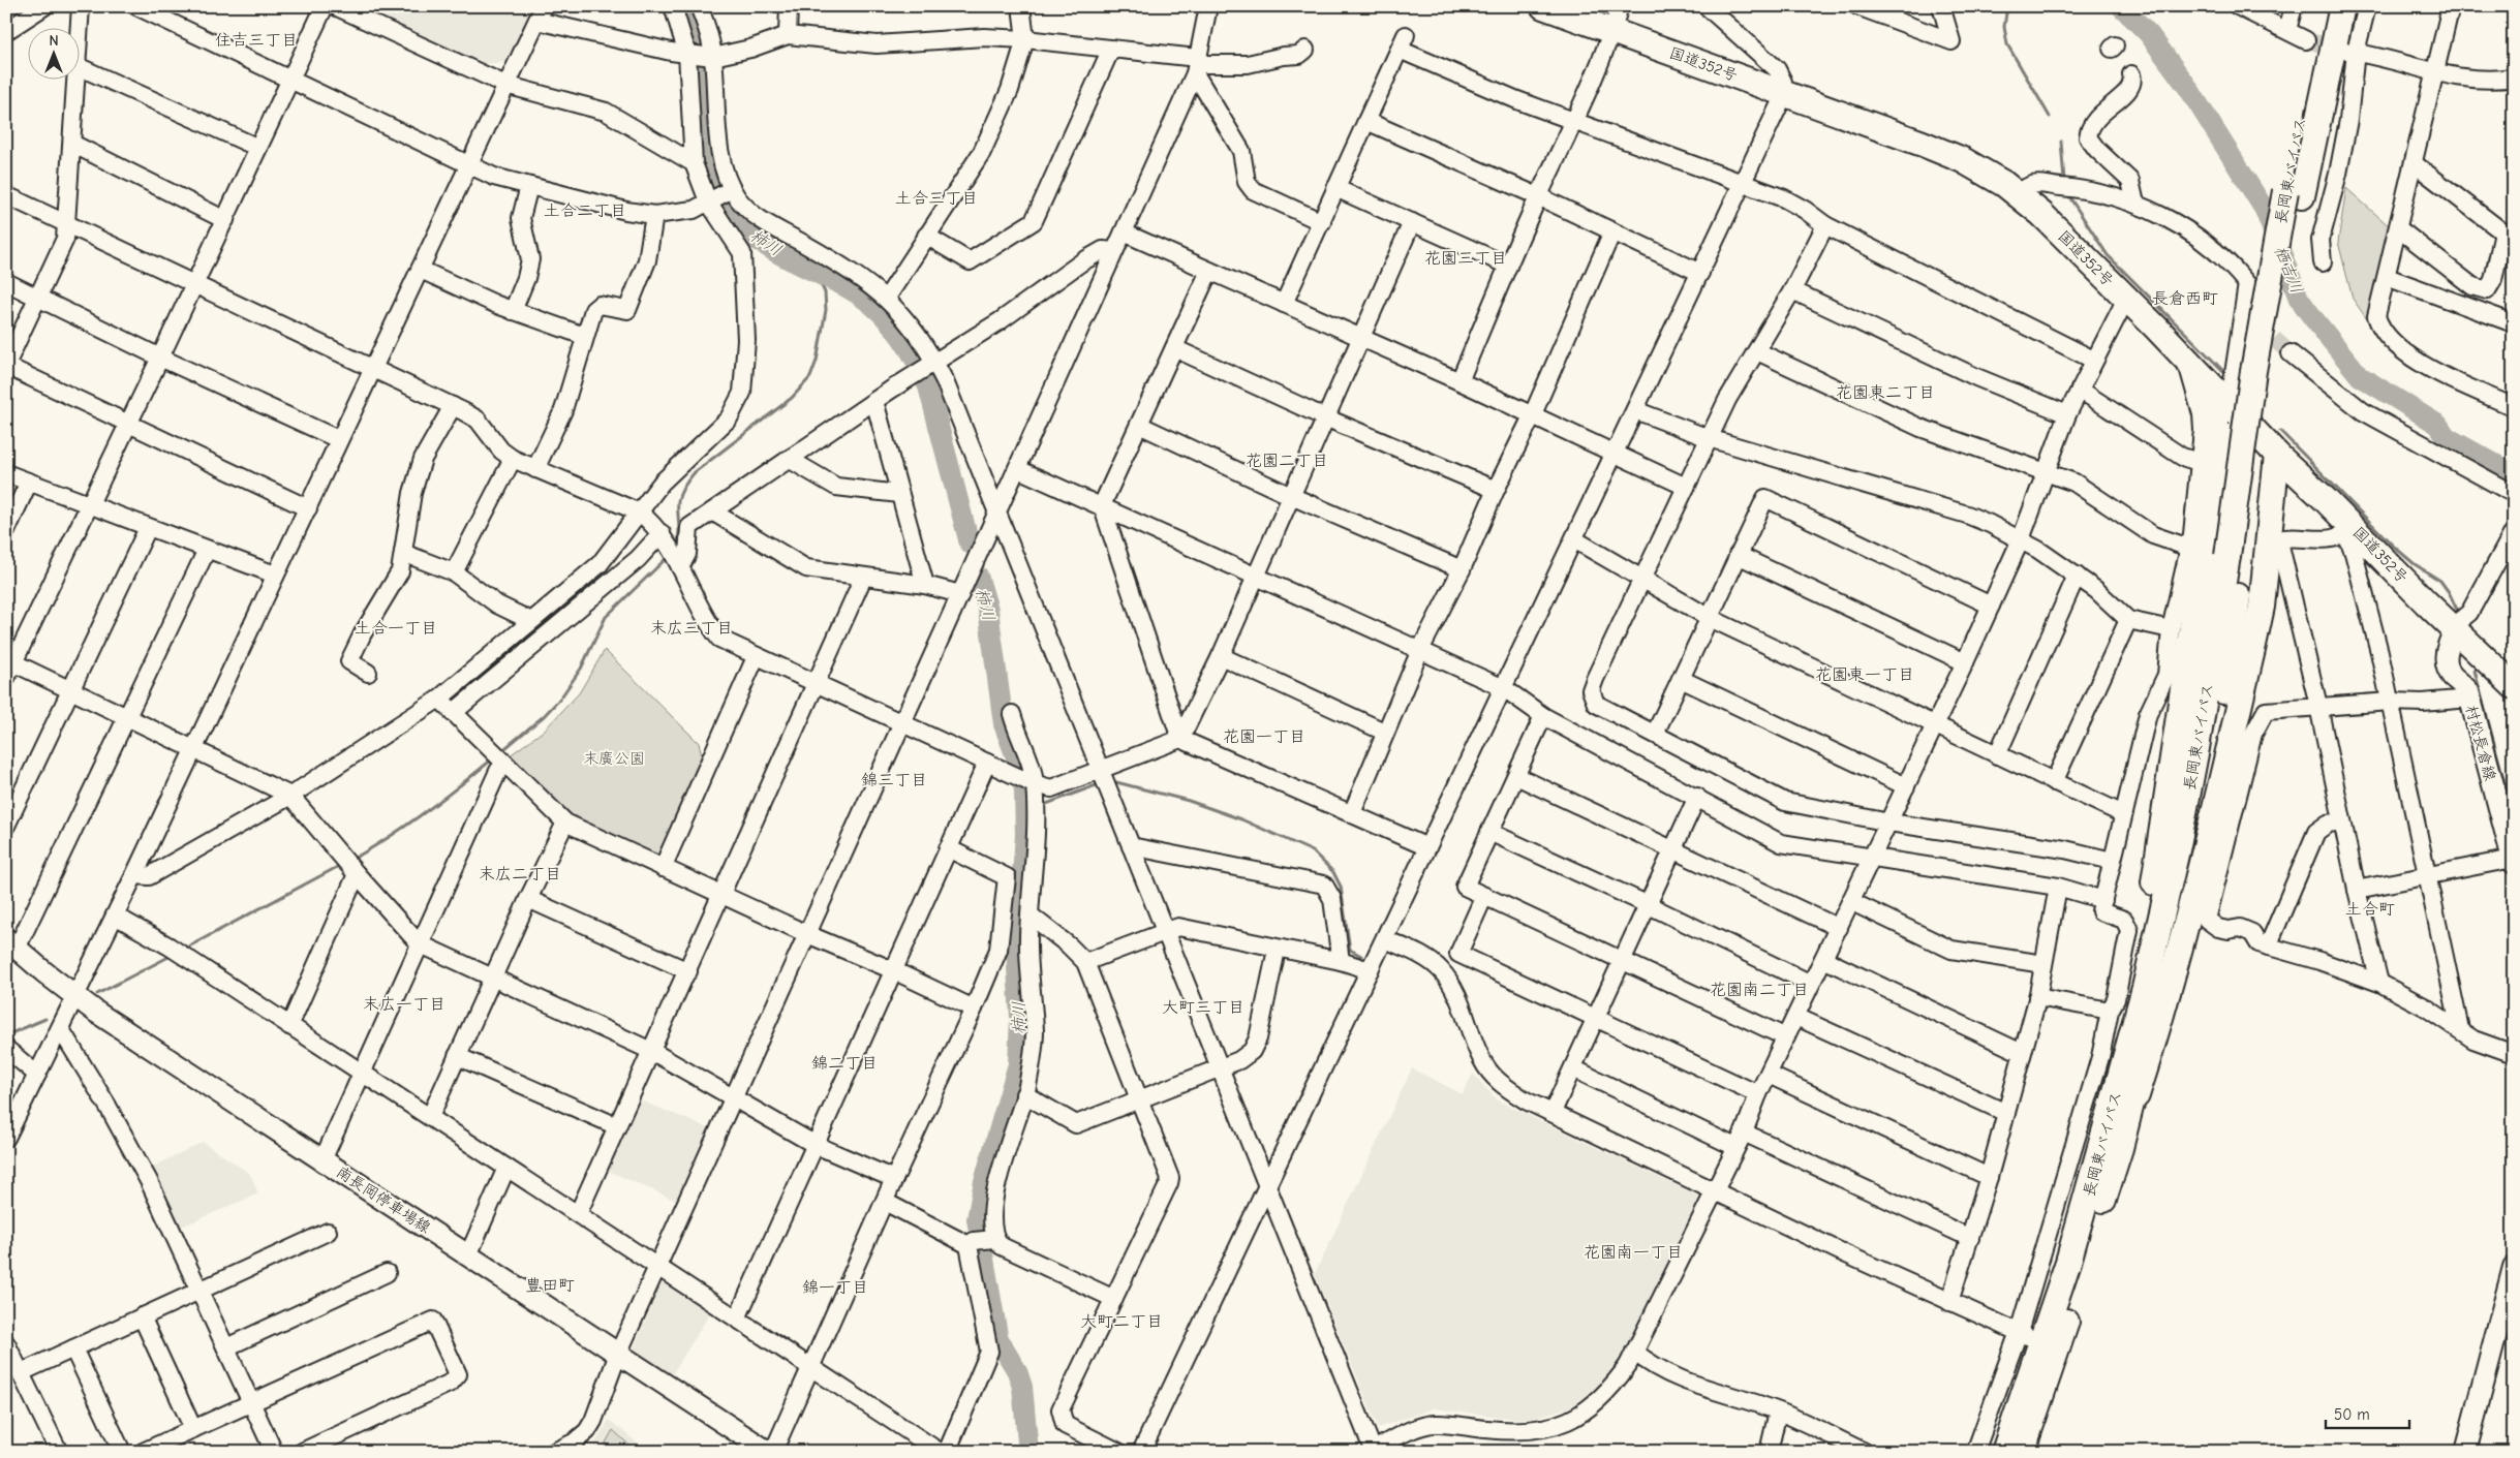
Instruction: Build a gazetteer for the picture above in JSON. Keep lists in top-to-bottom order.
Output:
{
  "streets": {
    "highway": ["国道352号", "長岡東バイパス"],
    "main road": ["村松長倉線", "南長岡停車場線"]
  },
  "crossings": [
    ["国道352号", "村松長倉線"]
  ],
  "districts": [
    "住吉三丁目",
    "土合三丁目",
    "土合二丁目",
    "花園三丁目",
    "長倉西町",
    "花園東二丁目",
    "花園二丁目",
    "土合一丁目",
    "末広三丁目",
    "花園東一丁目",
    "花園一丁目",
    "錦三丁目",
    "末広二丁目",
    "土合町",
    "花園南二丁目",
    "末広一丁目",
    "大町三丁目",
    "錦二丁目",
    "花園南一丁目",
    "豊田町",
    "錦一丁目",
    "大町二丁目"
  ],
  "water": ["柿川", "栖吉川"],
  "parks": ["末廣公園"],
  "scale_bar": "50 m",
  "north": "top"
}
